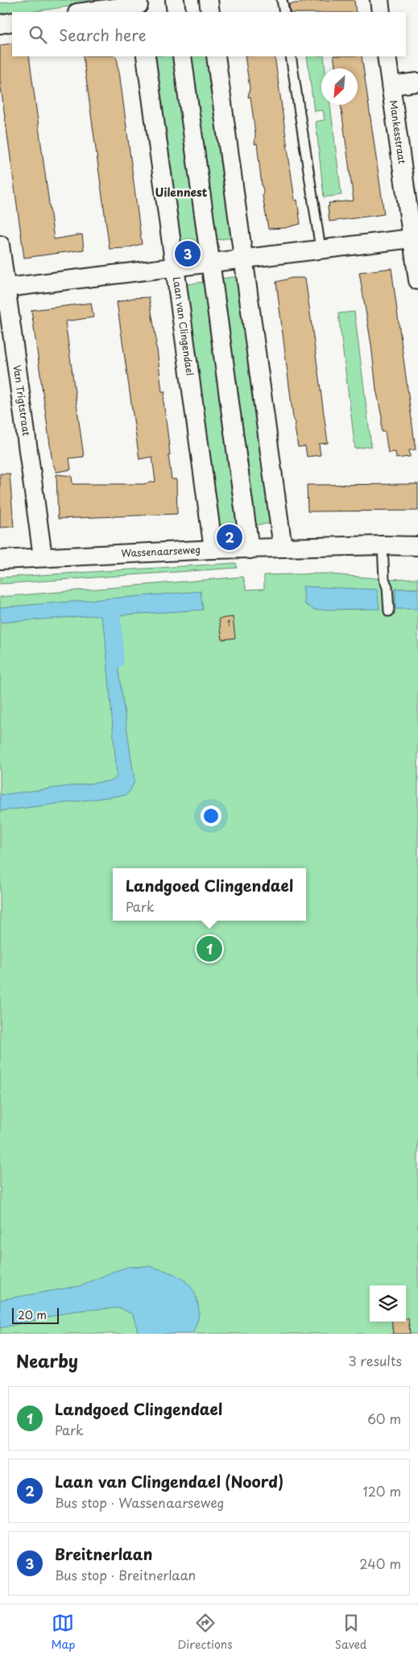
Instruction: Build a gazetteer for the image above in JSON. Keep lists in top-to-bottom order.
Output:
{
  "streets": {
    "street": [
      "Mankesstraat",
      "Laan van Clingendael",
      "Van Trigtstraat",
      "Wassenaarseweg"
    ]
  },
  "crossings": [
    ["Laan van Clingendael", "Wassenaarseweg"],
    ["Van Trigtstraat", "Wassenaarseweg"]
  ],
  "districts": ["Uilennest"],
  "house_numbers": ["1"],
  "scale_bar": "20 m",
  "north": "bottom left",
  "page": {
    "search": "Search here",
    "pins": ["3", "2", "1"],
    "popup": ["Landgoed Clingendael", "Park"],
    "scale": "20 m",
    "heading": ["Nearby", "3 results"],
    "list": [
      {
        "mark": "1",
        "name": "Landgoed Clingendael",
        "note": "Park",
        "value": "60 m"
      },
      {
        "mark": "2",
        "name": "Laan van Clingendael (Noord)",
        "note": "Bus stop · Wassenaarseweg",
        "value": "120 m"
      },
      {
        "mark": "3",
        "name": "Breitnerlaan",
        "note": "Bus stop · Breitnerlaan",
        "value": "240 m"
      }
    ],
    "nav": ["Map", "Directions", "Saved"]
  }
}
